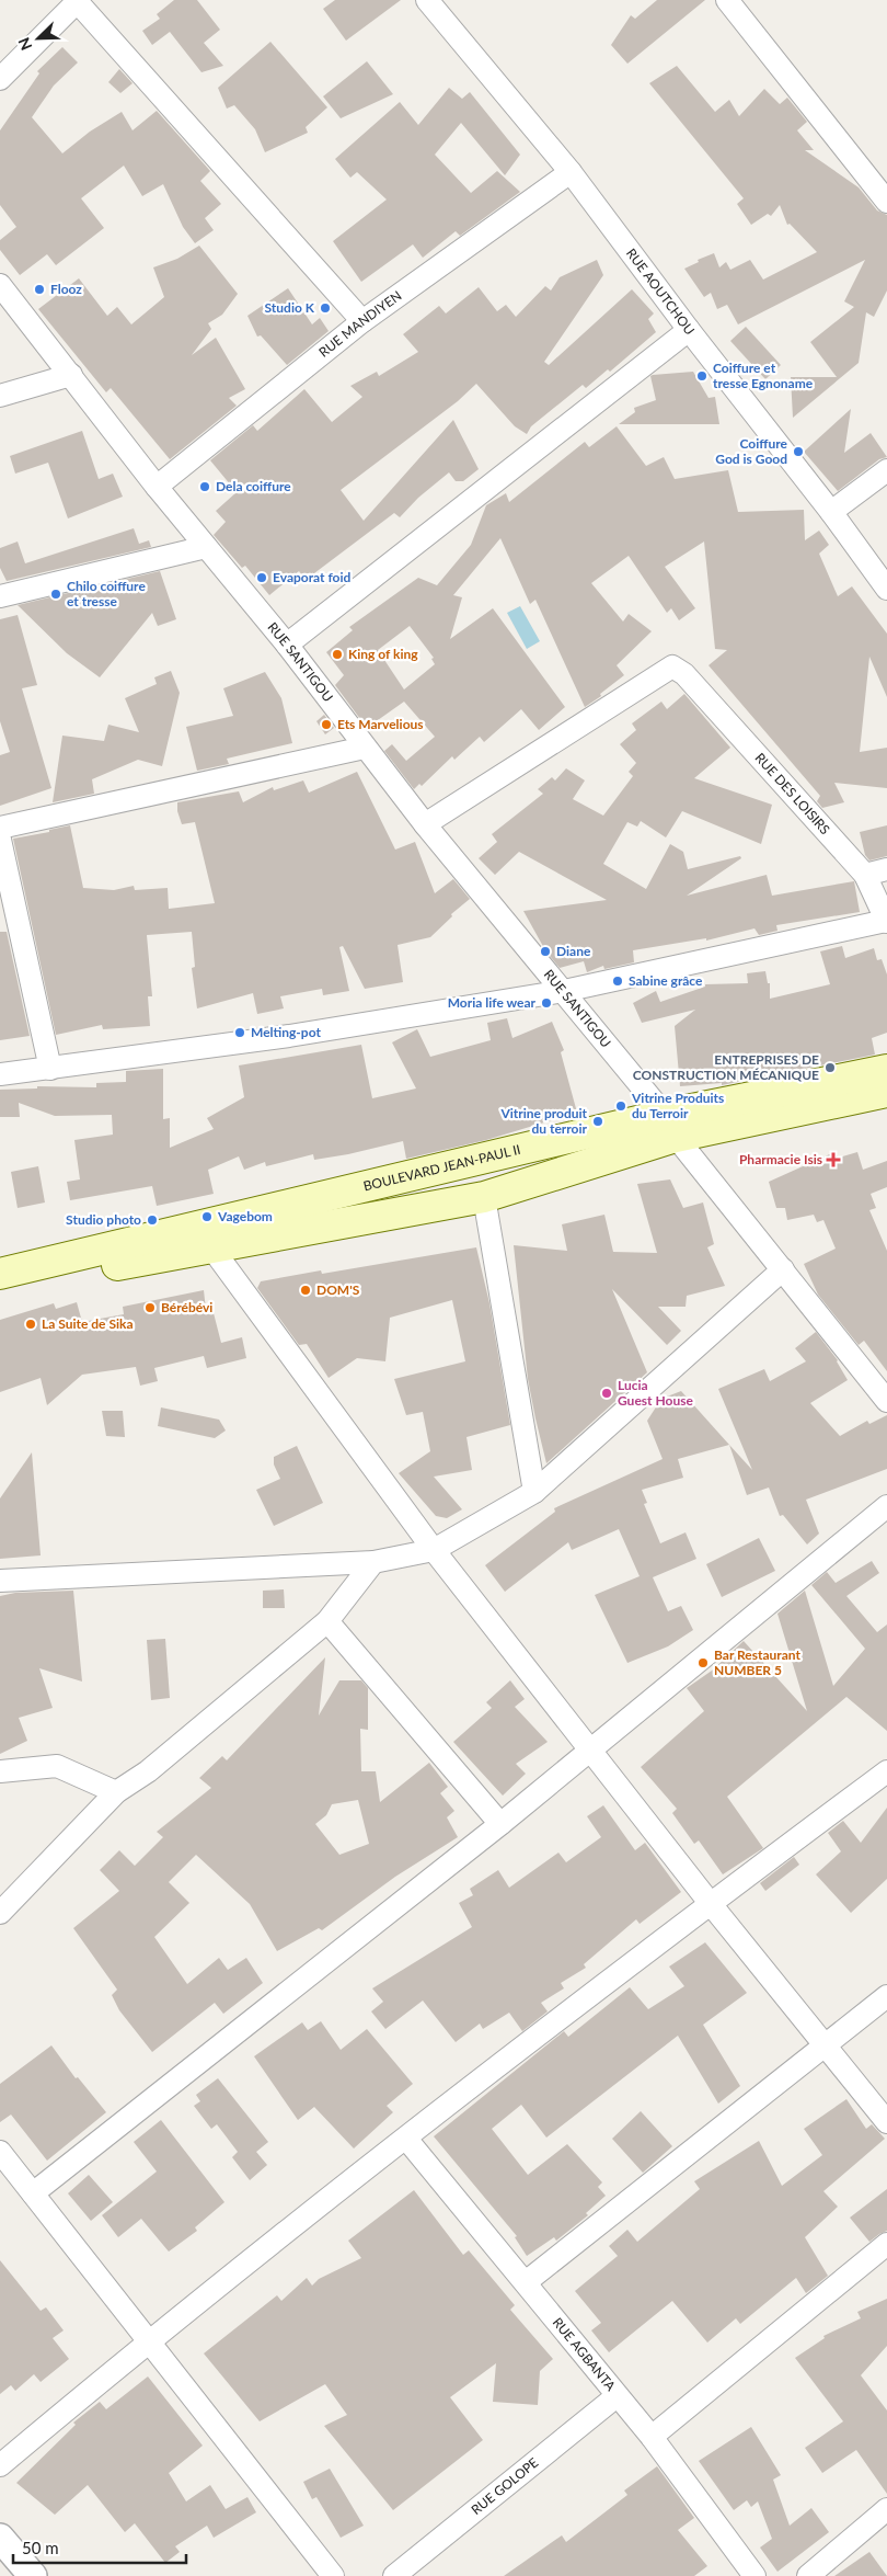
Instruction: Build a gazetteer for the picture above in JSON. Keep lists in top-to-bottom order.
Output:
{
  "streets": {
    "main road": ["BOULEVARD JEAN-PAUL II"],
    "street": [
      "RUE AOUTCHOU",
      "RUE MANDIYEN",
      "RUE SANTIGOU",
      "RUE DES LOISIRS",
      "RUE AGBANTA",
      "RUE GOLOPE"
    ]
  },
  "crossings": [
    ["RUE AOUTCHOU", "RUE MANDIYEN"],
    ["RUE MANDIYEN", "RUE SANTIGOU"],
    ["RUE SANTIGOU", "RUE DES LOISIRS"],
    ["RUE SANTIGOU", "BOULEVARD JEAN-PAUL II"],
    ["RUE AGBANTA", "RUE GOLOPE"]
  ],
  "places": {
    "other": [
      "Flooz",
      "Studio K",
      "Coiffure et tresse Egnoname",
      "Coiffure God is Good",
      "Dela coiffure",
      "Evaporat foid",
      "Chilo coiffure et tresse",
      "King of king",
      "Ets Marvelious",
      "Diane",
      "Sabine grâce",
      "Moria life wear",
      "Melting-pot",
      "ENTREPRISES DE CONSTRUCTION MÉCANIQUE",
      "Vitrine Produits du Terroir",
      "Vitrine produit du terroir",
      "Vagebom",
      "Studio photo",
      "DOM'S",
      "Bérébévi",
      "La Suite de Sika",
      "Lucia Guest House",
      "Bar Restaurant NUMBER 5"
    ],
    "health": ["Pharmacie Isis"]
  },
  "scale_bar": "50 m",
  "north": "bottom left"
}
